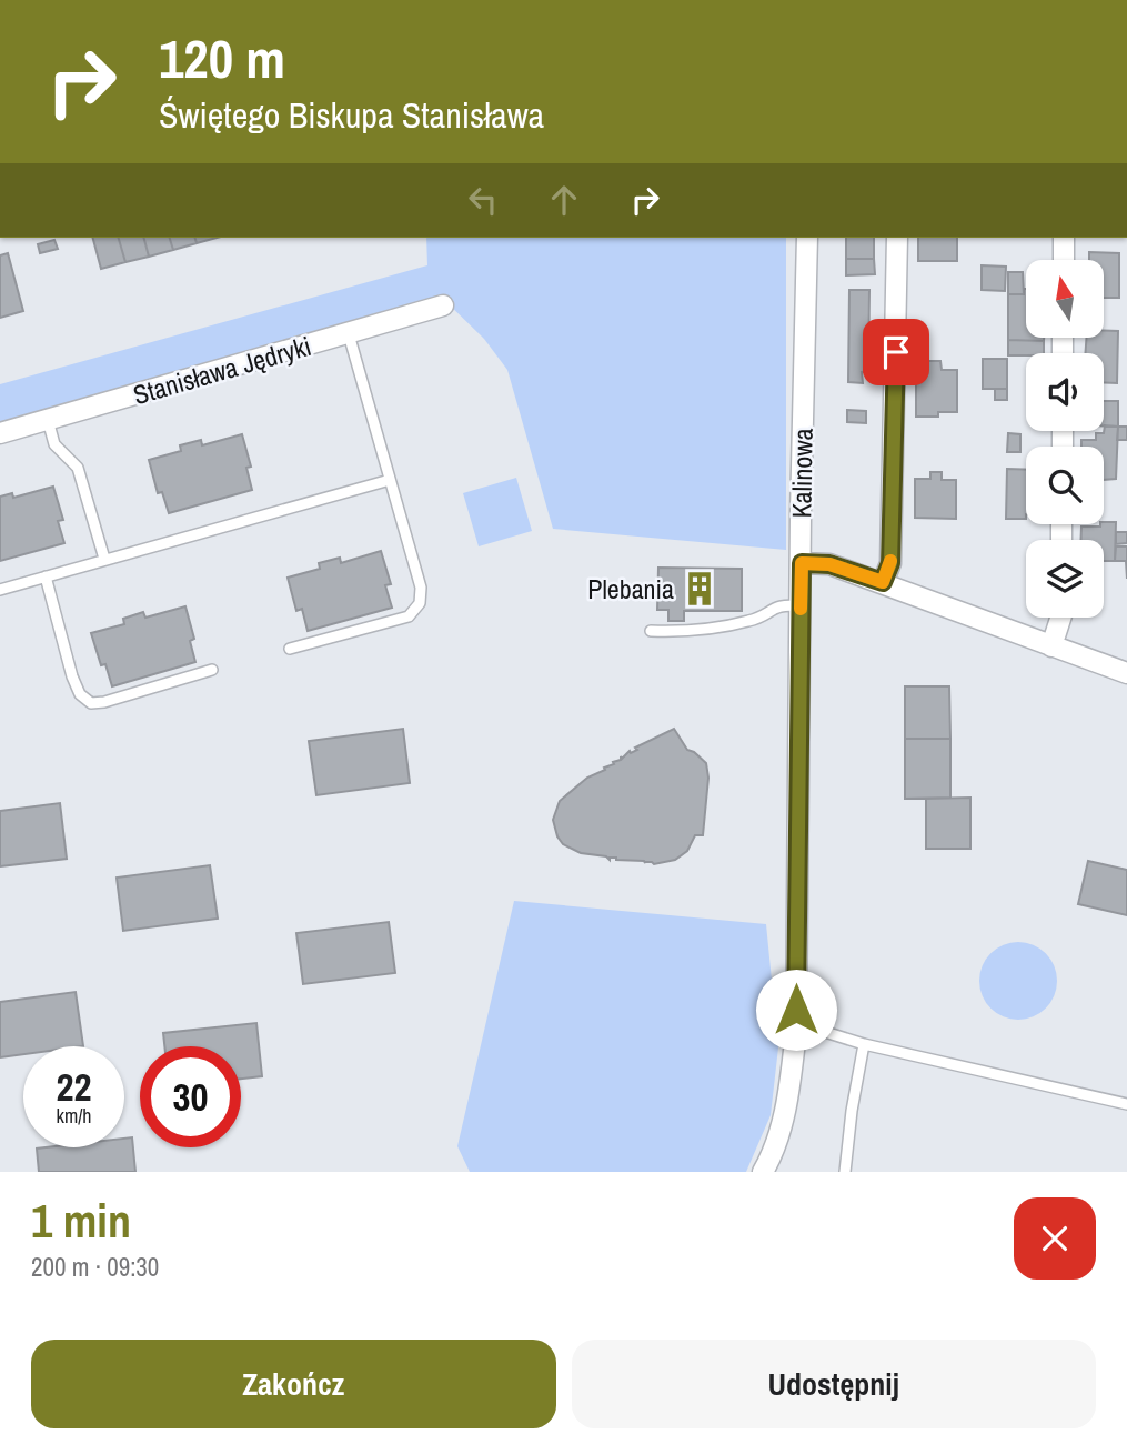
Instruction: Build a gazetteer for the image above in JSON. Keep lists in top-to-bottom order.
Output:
{
  "streets": {
    "street": ["Stanisława Jędryki", "Kalinowa"]
  },
  "places": {
    "building": ["Plebania"]
  },
  "north": "top",
  "page": {
    "turn": ["120 m", "Świętego Biskupa Stanisława"],
    "speed": "22 km/h",
    "limit": "30",
    "heading": ["1 min", "200 m · 09:30"],
    "buttons": ["Zakończ", "Udostępnij"]
  }
}
